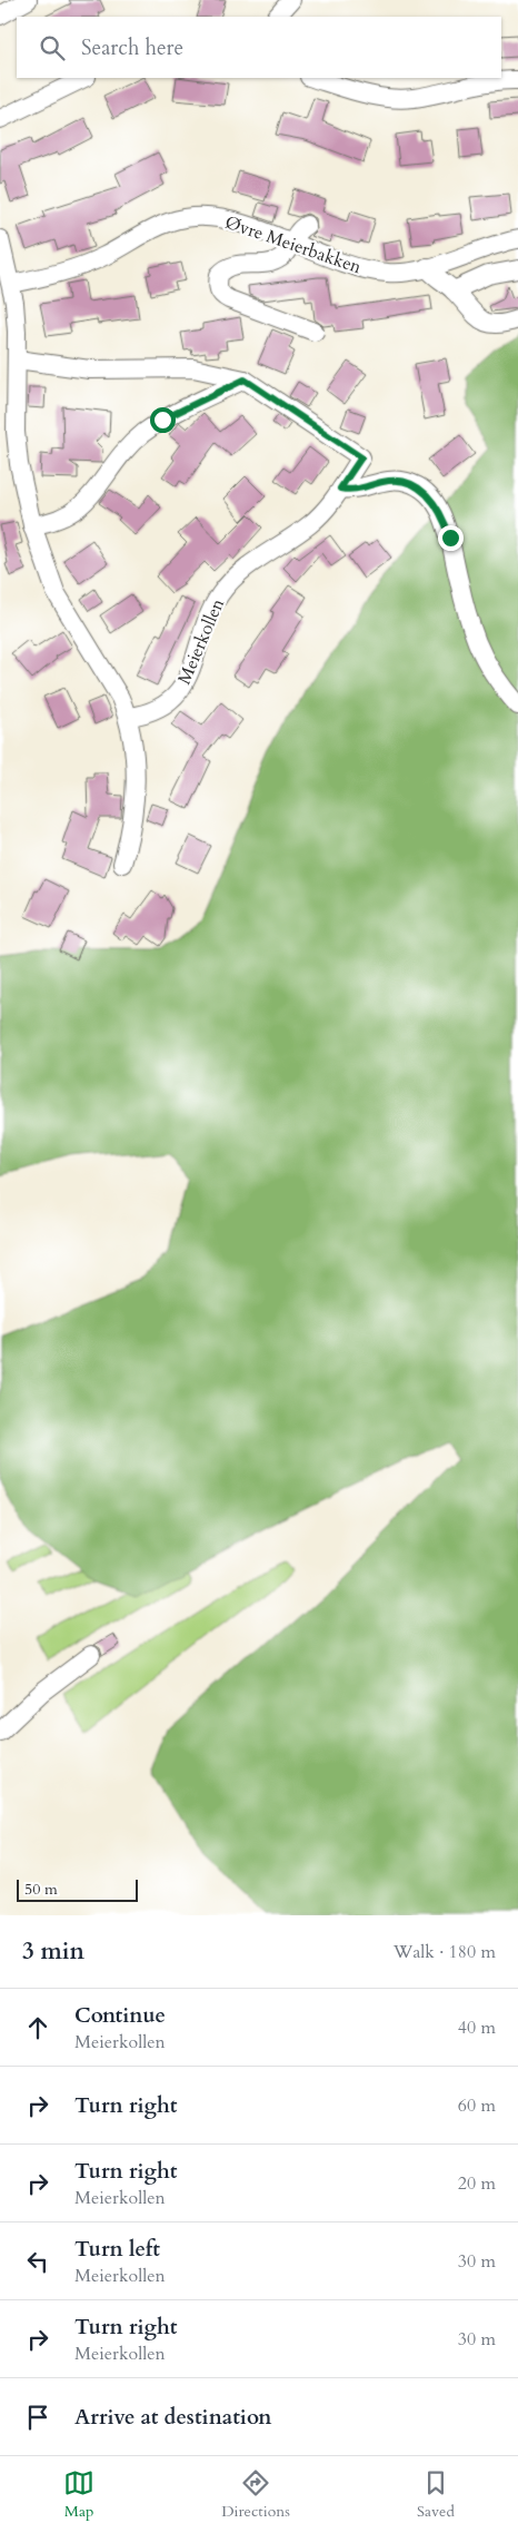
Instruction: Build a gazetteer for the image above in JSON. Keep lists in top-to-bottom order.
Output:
{
  "streets": {
    "street": ["Øvre Meierbakken", "Meierkollen"]
  },
  "scale_bar": "50 m",
  "page": {
    "search": "Search here",
    "scale": "50 m",
    "heading": ["3 min", "Walk · 180 m"],
    "list": [
      ["Continue", "Meierkollen", "40 m"],
      ["Turn right", "60 m"],
      ["Turn right", "Meierkollen", "20 m"],
      ["Turn left", "Meierkollen", "30 m"],
      ["Turn right", "Meierkollen", "30 m"],
      "Arrive at destination"
    ],
    "nav": ["Map", "Directions", "Saved"]
  }
}
